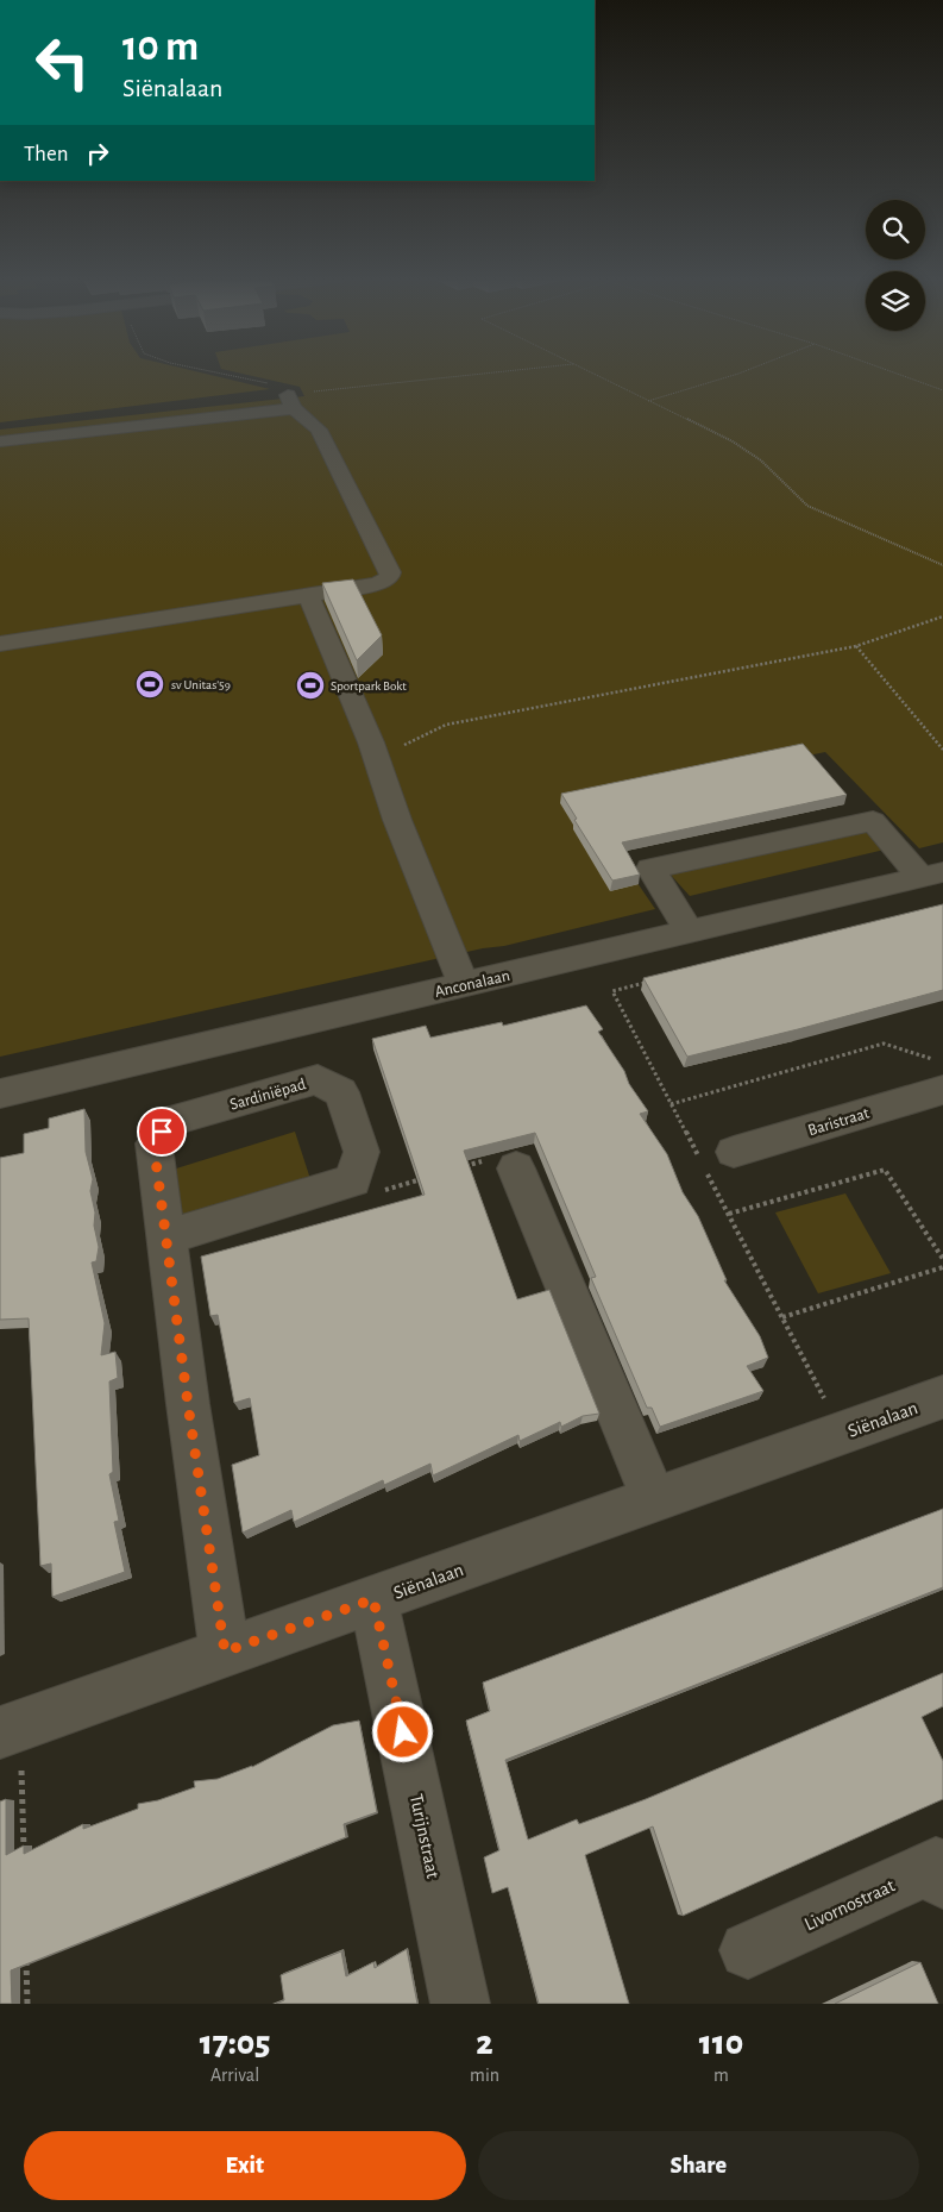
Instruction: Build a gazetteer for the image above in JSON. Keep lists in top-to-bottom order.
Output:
{
  "streets": {
    "street": [
      "Anconalaan",
      "Sardiniëpad",
      "Baristraat",
      "Siënalaan",
      "Turijnstraat",
      "Livornostraat"
    ]
  },
  "crossings": [
    ["Sardiniëpad", "Siënalaan"],
    ["Siënalaan", "Turijnstraat"]
  ],
  "places": {
    "sports": ["sv Unitas'59", "Sportpark Bokt"]
  },
  "page": {
    "turn": ["10 m", "Siënalaan"],
    "then": "Then",
    "eta": [
      "17:05",
      "Arrival",
      "2",
      "min",
      "110",
      "m"
    ],
    "buttons": ["Exit", "Share"]
  }
}
